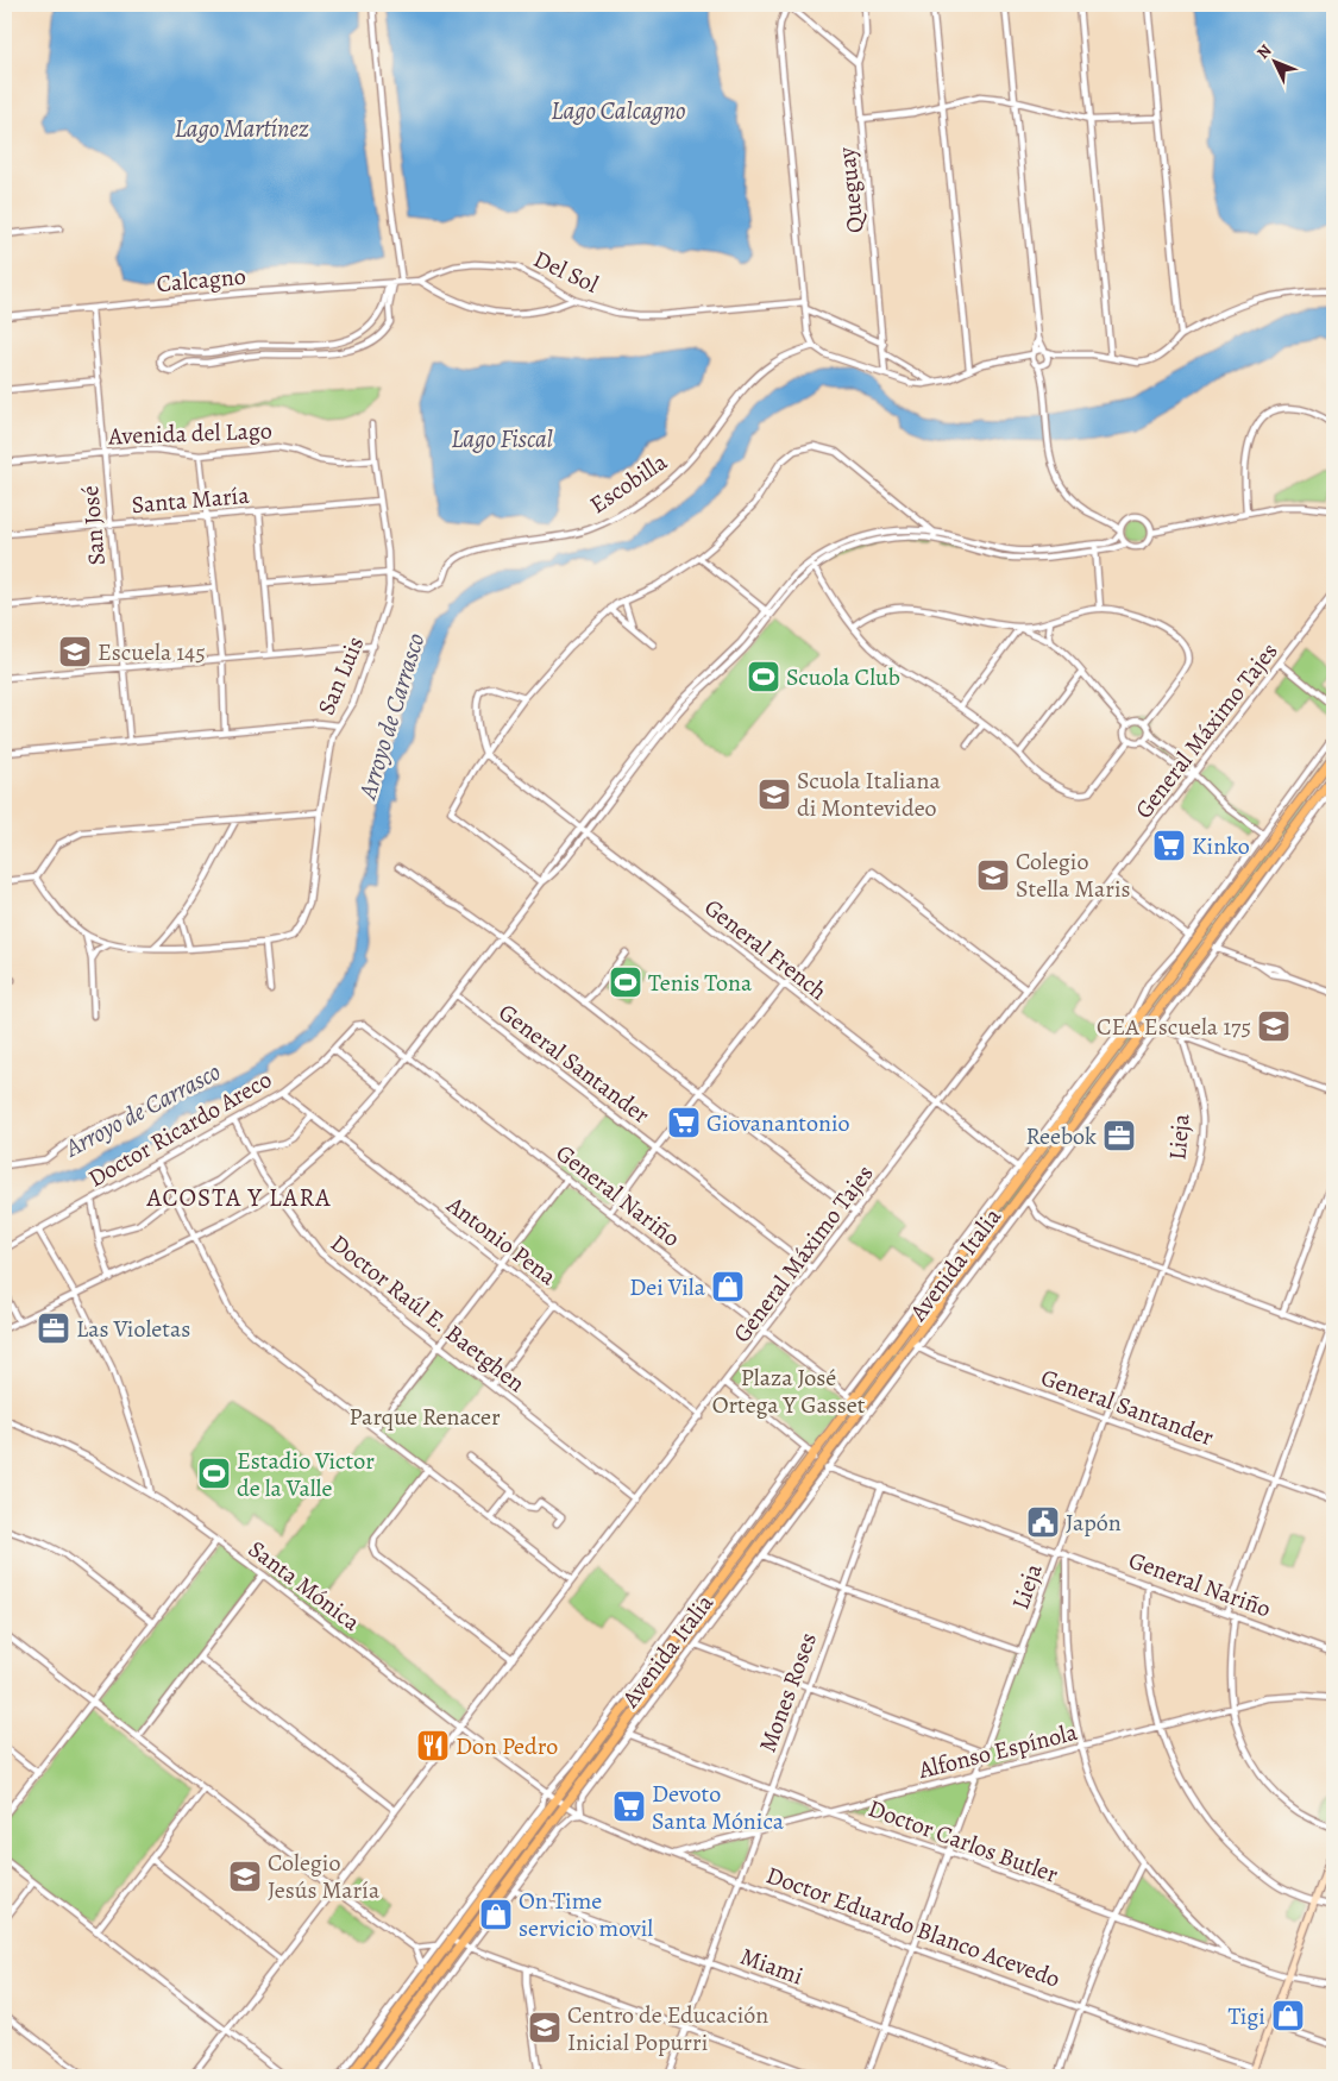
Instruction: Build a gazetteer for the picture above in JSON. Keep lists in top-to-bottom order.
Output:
{
  "streets": {
    "main road": ["Avenida Italia"],
    "street": [
      "Queguay",
      "Del Sol",
      "Calcagno",
      "Avenida del Lago",
      "Escobilla",
      "Santa María",
      "San José",
      "San Luis",
      "General Máximo Tajes",
      "General French",
      "General Santander",
      "Doctor Ricardo Areco",
      "Lieja",
      "General Nariño",
      "Antonio Pena",
      "Doctor Raúl E. Baetghen",
      "Santa Mónica",
      "Mones Roses",
      "Alfonso Espínola",
      "Doctor Carlos Butler",
      "Doctor Eduardo Blanco Acevedo",
      "Miami"
    ]
  },
  "crossings": [
    ["Del Sol", "Calcagno"],
    ["Calcagno", "San José"],
    ["Avenida del Lago", "San José"],
    ["Avenida del Lago", "San Luis"],
    ["Escobilla", "San Luis"],
    ["Santa María", "San José"],
    ["Santa María", "San Luis"],
    ["General Máximo Tajes", "General French"],
    ["General Máximo Tajes", "General Santander"],
    ["General Máximo Tajes", "General Nariño"],
    ["General Máximo Tajes", "Antonio Pena"],
    ["General Máximo Tajes", "Doctor Raúl E. Baetghen"],
    ["General Máximo Tajes", "Santa Mónica"],
    ["General French", "Avenida Italia"],
    ["General Santander", "Lieja"],
    ["General Santander", "Avenida Italia"],
    ["Doctor Ricardo Areco", "General Nariño"],
    ["Doctor Ricardo Areco", "Antonio Pena"],
    ["Doctor Ricardo Areco", "Doctor Raúl E. Baetghen"],
    ["Lieja", "General Nariño"],
    ["Lieja", "Alfonso Espínola"],
    ["Lieja", "Doctor Carlos Butler"],
    ["Lieja", "Doctor Eduardo Blanco Acevedo"],
    ["Lieja", "Miami"],
    ["General Nariño", "Avenida Italia"],
    ["General Nariño", "Mones Roses"],
    ["Avenida Italia", "Santa Mónica"],
    ["Avenida Italia", "Doctor Carlos Butler"],
    ["Avenida Italia", "Doctor Eduardo Blanco Acevedo"],
    ["Avenida Italia", "Miami"],
    ["Santa Mónica", "Doctor Eduardo Blanco Acevedo"],
    ["Mones Roses", "Alfonso Espínola"],
    ["Mones Roses", "Doctor Carlos Butler"],
    ["Mones Roses", "Doctor Eduardo Blanco Acevedo"],
    ["Mones Roses", "Miami"],
    ["Alfonso Espínola", "Doctor Carlos Butler"],
    ["Alfonso Espínola", "Doctor Eduardo Blanco Acevedo"]
  ],
  "districts": ["ACOSTA Y LARA"],
  "water": [
    "Lago Calcagno",
    "Lago Martínez",
    "Lago Fiscal",
    "Arroyo de Carrasco"
  ],
  "parks": ["Plaza José Ortega Y Gasset", "Parque Renacer"],
  "places": {
    "school or university": [
      "Escuela 145",
      "Scuola Italiana di Montevideo",
      "Colegio Stella Maris",
      "CEA Escuela 175",
      "Colegio Jesús María",
      "Centro de Educación Inicial Popurri"
    ],
    "sports": ["Scuola Club", "Tenis Tona", "Estadio Victor de la Valle"],
    "supermarket": ["Kinko", "Giovanantonio", "Devoto Santa Mónica"],
    "office": ["Reebok", "Las Violetas"],
    "shop": ["Dei Vila", "On Time servicio movil", "Tigi"],
    "public building": ["Japón"],
    "restaurant": ["Don Pedro"]
  },
  "north": "top left"
}
